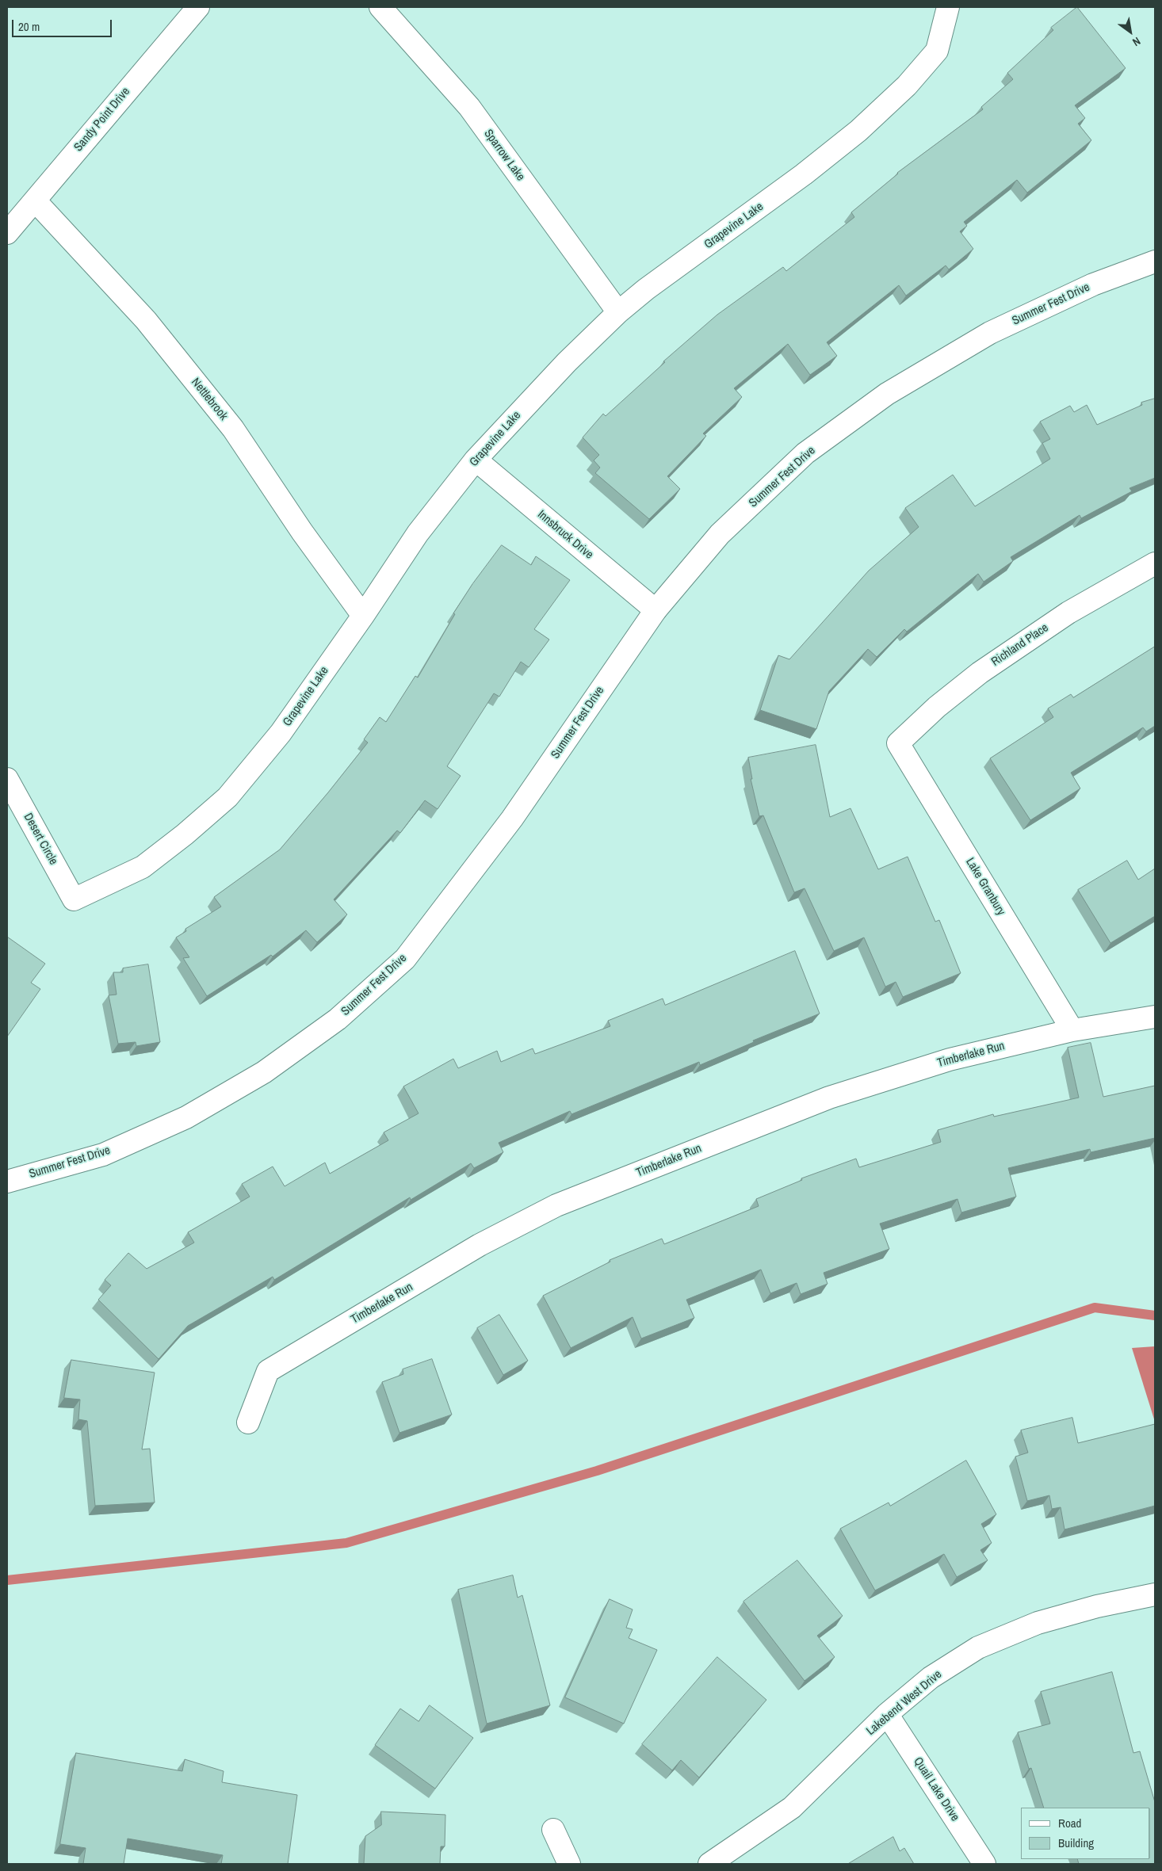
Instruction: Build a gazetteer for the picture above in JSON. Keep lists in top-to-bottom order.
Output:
{
  "streets": {
    "street": [
      "Sandy Point Drive",
      "Sparrow Lake",
      "Grapevine Lake",
      "Summer Fest Drive",
      "Nettlebrook",
      "Innsbruck Drive",
      "Richland Place",
      "Desert Circle",
      "Lake Granbury",
      "Timberlake Run",
      "Lakebend West Drive",
      "Quail Lake Drive"
    ]
  },
  "crossings": [
    ["Sandy Point Drive", "Nettlebrook"],
    ["Sparrow Lake", "Grapevine Lake"],
    ["Grapevine Lake", "Nettlebrook"],
    ["Grapevine Lake", "Innsbruck Drive"],
    ["Grapevine Lake", "Desert Circle"],
    ["Summer Fest Drive", "Innsbruck Drive"],
    ["Richland Place", "Lake Granbury"],
    ["Lake Granbury", "Timberlake Run"],
    ["Lakebend West Drive", "Quail Lake Drive"]
  ],
  "legend": ["Road", "Building"],
  "scale_bar": "20 m",
  "north": "bottom right"
}
